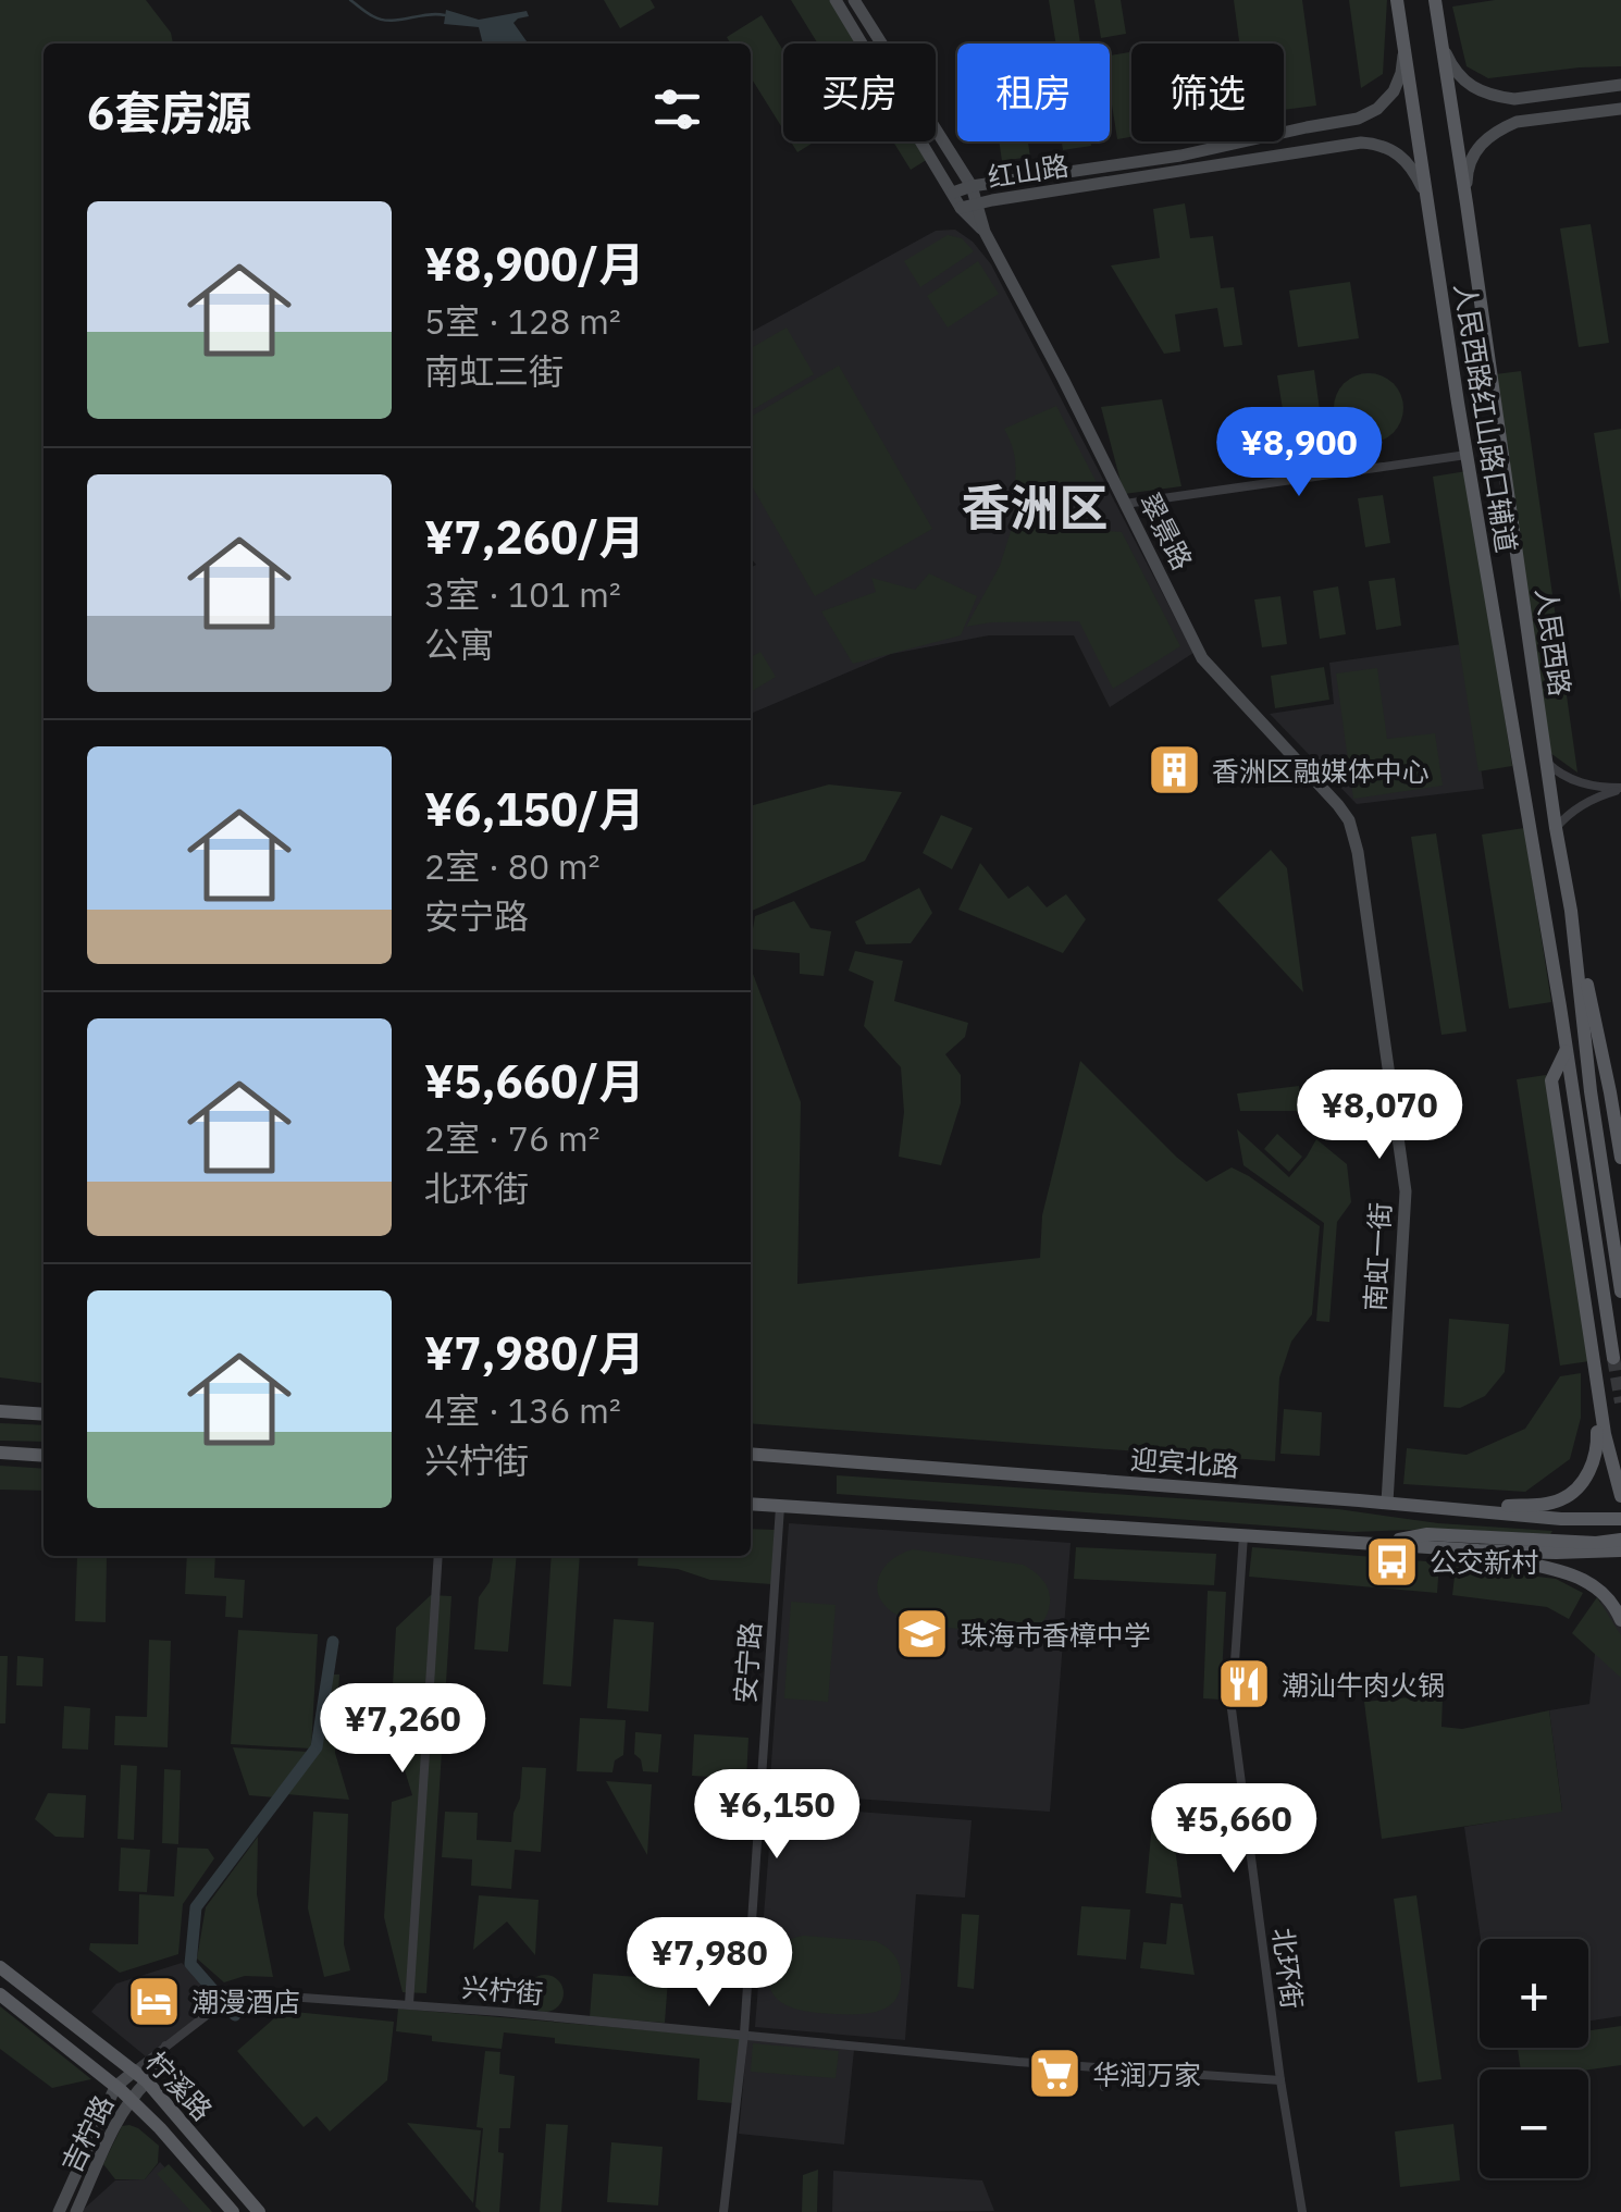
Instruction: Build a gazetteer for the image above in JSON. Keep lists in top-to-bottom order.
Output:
{
  "streets": {
    "main road": [
      "红山路",
      "人民西路红山路口辅道",
      "翠景路",
      "人民西路",
      "南虹一街",
      "迎宾北路",
      "柠溪路",
      "吉柠路"
    ],
    "street": ["安宁路", "北环街", "兴柠街"]
  },
  "crossings": [
    ["红山路", "人民西路红山路口辅道"],
    ["红山路", "翠景路"],
    ["人民西路红山路口辅道", "人民西路"],
    ["翠景路", "南虹一街"],
    ["南虹一街", "迎宾北路"],
    ["安宁路", "兴柠街"],
    ["北环街", "兴柠街"],
    ["兴柠街", "柠溪路"],
    ["兴柠街", "吉柠路"],
    ["柠溪路", "吉柠路"]
  ],
  "districts": ["香洲区"],
  "places": {
    "building": ["香洲区融媒体中心"],
    "bus stop": ["公交新村"],
    "school or university": ["珠海市香樟中学"],
    "restaurant": ["潮汕牛肉火锅"],
    "hotel": ["潮漫酒店"],
    "supermarket": ["华润万家"]
  },
  "page": {
    "chip": ["买房", "租房", "筛选"],
    "heading": "6套房源",
    "list": [
      {
        "name": "¥8,900/月",
        "note": "5室 · 128 m² · 南虹三街"
      },
      {
        "name": "¥7,260/月",
        "note": "3室 · 101 m² · 公寓"
      },
      {
        "name": "¥6,150/月",
        "note": "2室 · 80 m² · 安宁路"
      },
      {
        "name": "¥5,660/月",
        "note": "2室 · 76 m² · 北环街"
      },
      {
        "name": "¥7,980/月",
        "note": "4室 · 136 m² · 兴柠街"
      }
    ],
    "price": [
      "¥8,900",
      "¥8,070",
      "¥7,260",
      "¥6,150",
      "¥5,660",
      "¥7,980"
    ],
    "map_buttons": ["+", "−"]
  }
}
